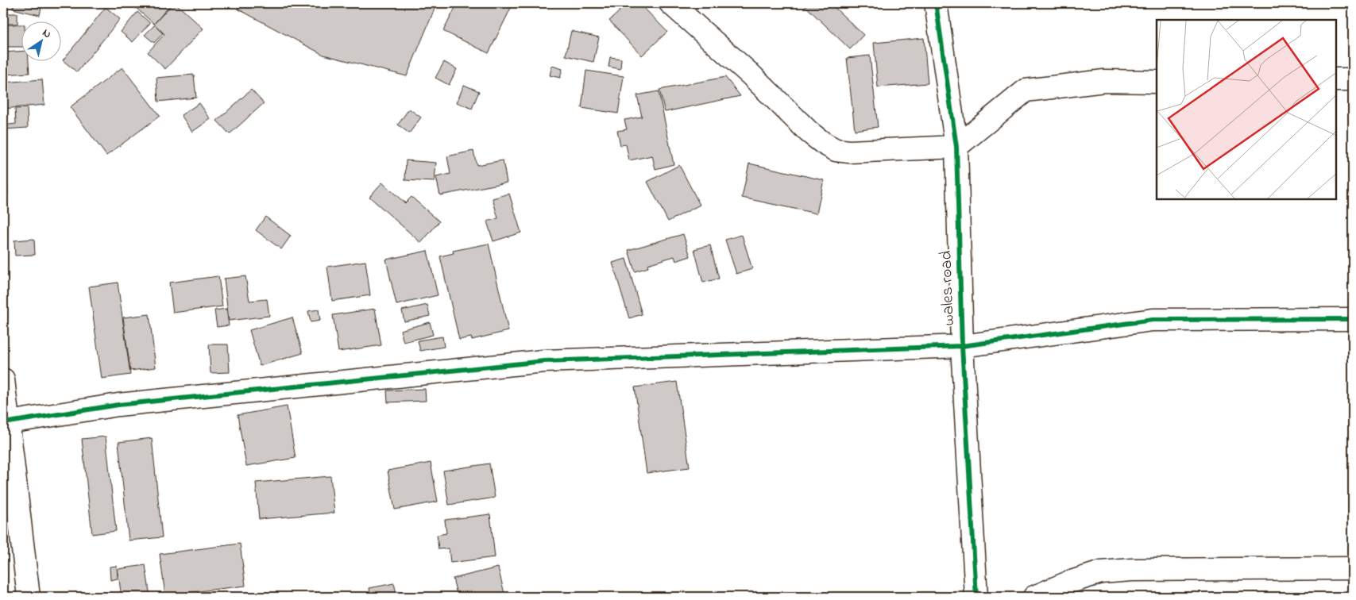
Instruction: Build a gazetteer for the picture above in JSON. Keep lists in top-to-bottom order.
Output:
{
  "streets": {
    "street": ["wales road"]
  },
  "north": "top right"
}
